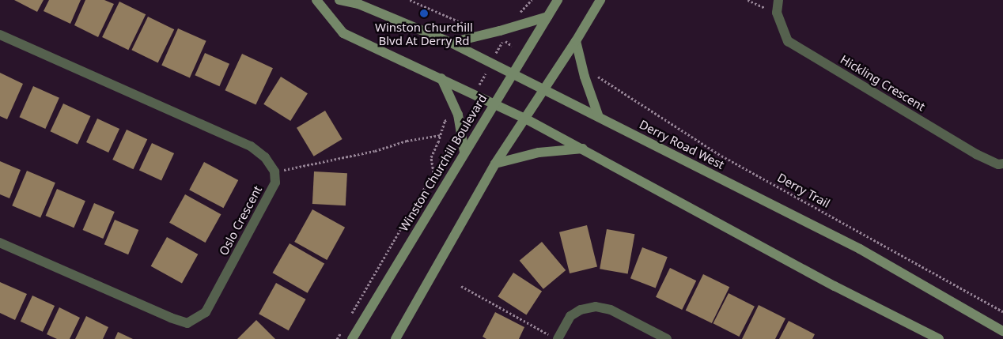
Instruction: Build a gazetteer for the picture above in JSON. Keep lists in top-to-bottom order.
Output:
{
  "streets": {
    "main road": ["Derry Road West", "Winston Churchill Boulevard"],
    "street": ["Hickling Crescent", "Oslo Crescent"],
    "path": ["Derry Trail"]
  },
  "crossings": [
    ["Derry Road West", "Winston Churchill Boulevard"]
  ],
  "places": ["Winston Churchill Blvd At Derry Rd"]
}
